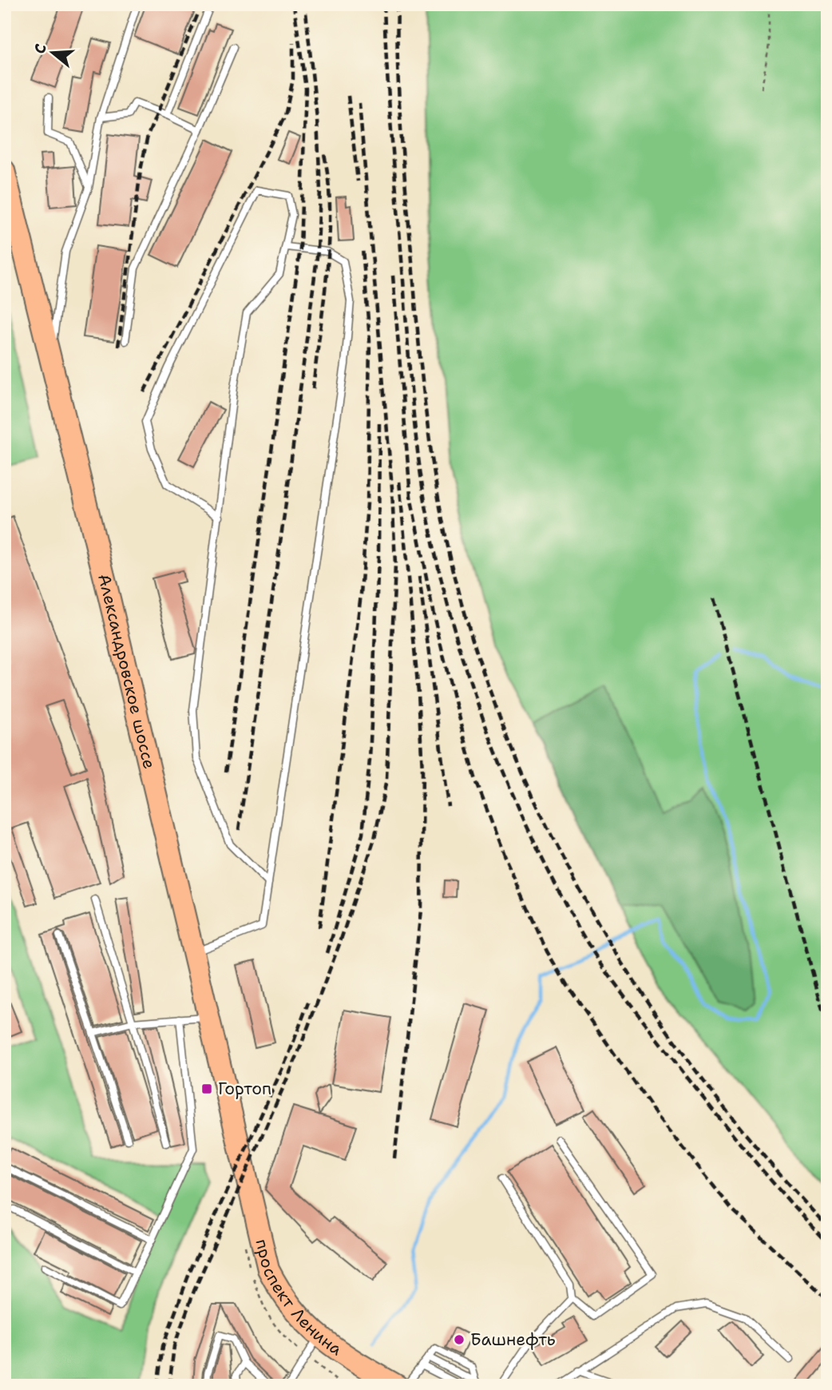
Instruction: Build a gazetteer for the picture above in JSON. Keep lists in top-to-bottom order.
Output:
{
  "streets": {
    "main road": ["Александровское шоссе", "проспект Ленина"]
  },
  "crossings": [
    ["Александровское шоссе", "проспект Ленина"]
  ],
  "places": {
    "transit": ["Гортоп"],
    "other": ["Башнефть"]
  },
  "north": "left"
}
